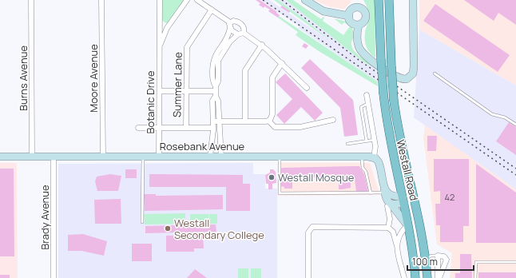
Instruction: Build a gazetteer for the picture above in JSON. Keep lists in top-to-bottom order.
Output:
{
  "streets": {
    "main road": ["Westall Road"],
    "street": [
      "Burns Avenue",
      "Moore Avenue",
      "Summer Lane",
      "Botanic Drive",
      "Rosebank Avenue",
      "Brady Avenue"
    ]
  },
  "crossings": [
    ["Burns Avenue", "Rosebank Avenue"],
    ["Moore Avenue", "Rosebank Avenue"],
    ["Botanic Drive", "Rosebank Avenue"],
    ["Rosebank Avenue", "Brady Avenue"]
  ],
  "places": ["Westall Mosque", "Westall Secondary College"],
  "house_numbers": ["42"],
  "scale_bar": "100 m"
}
